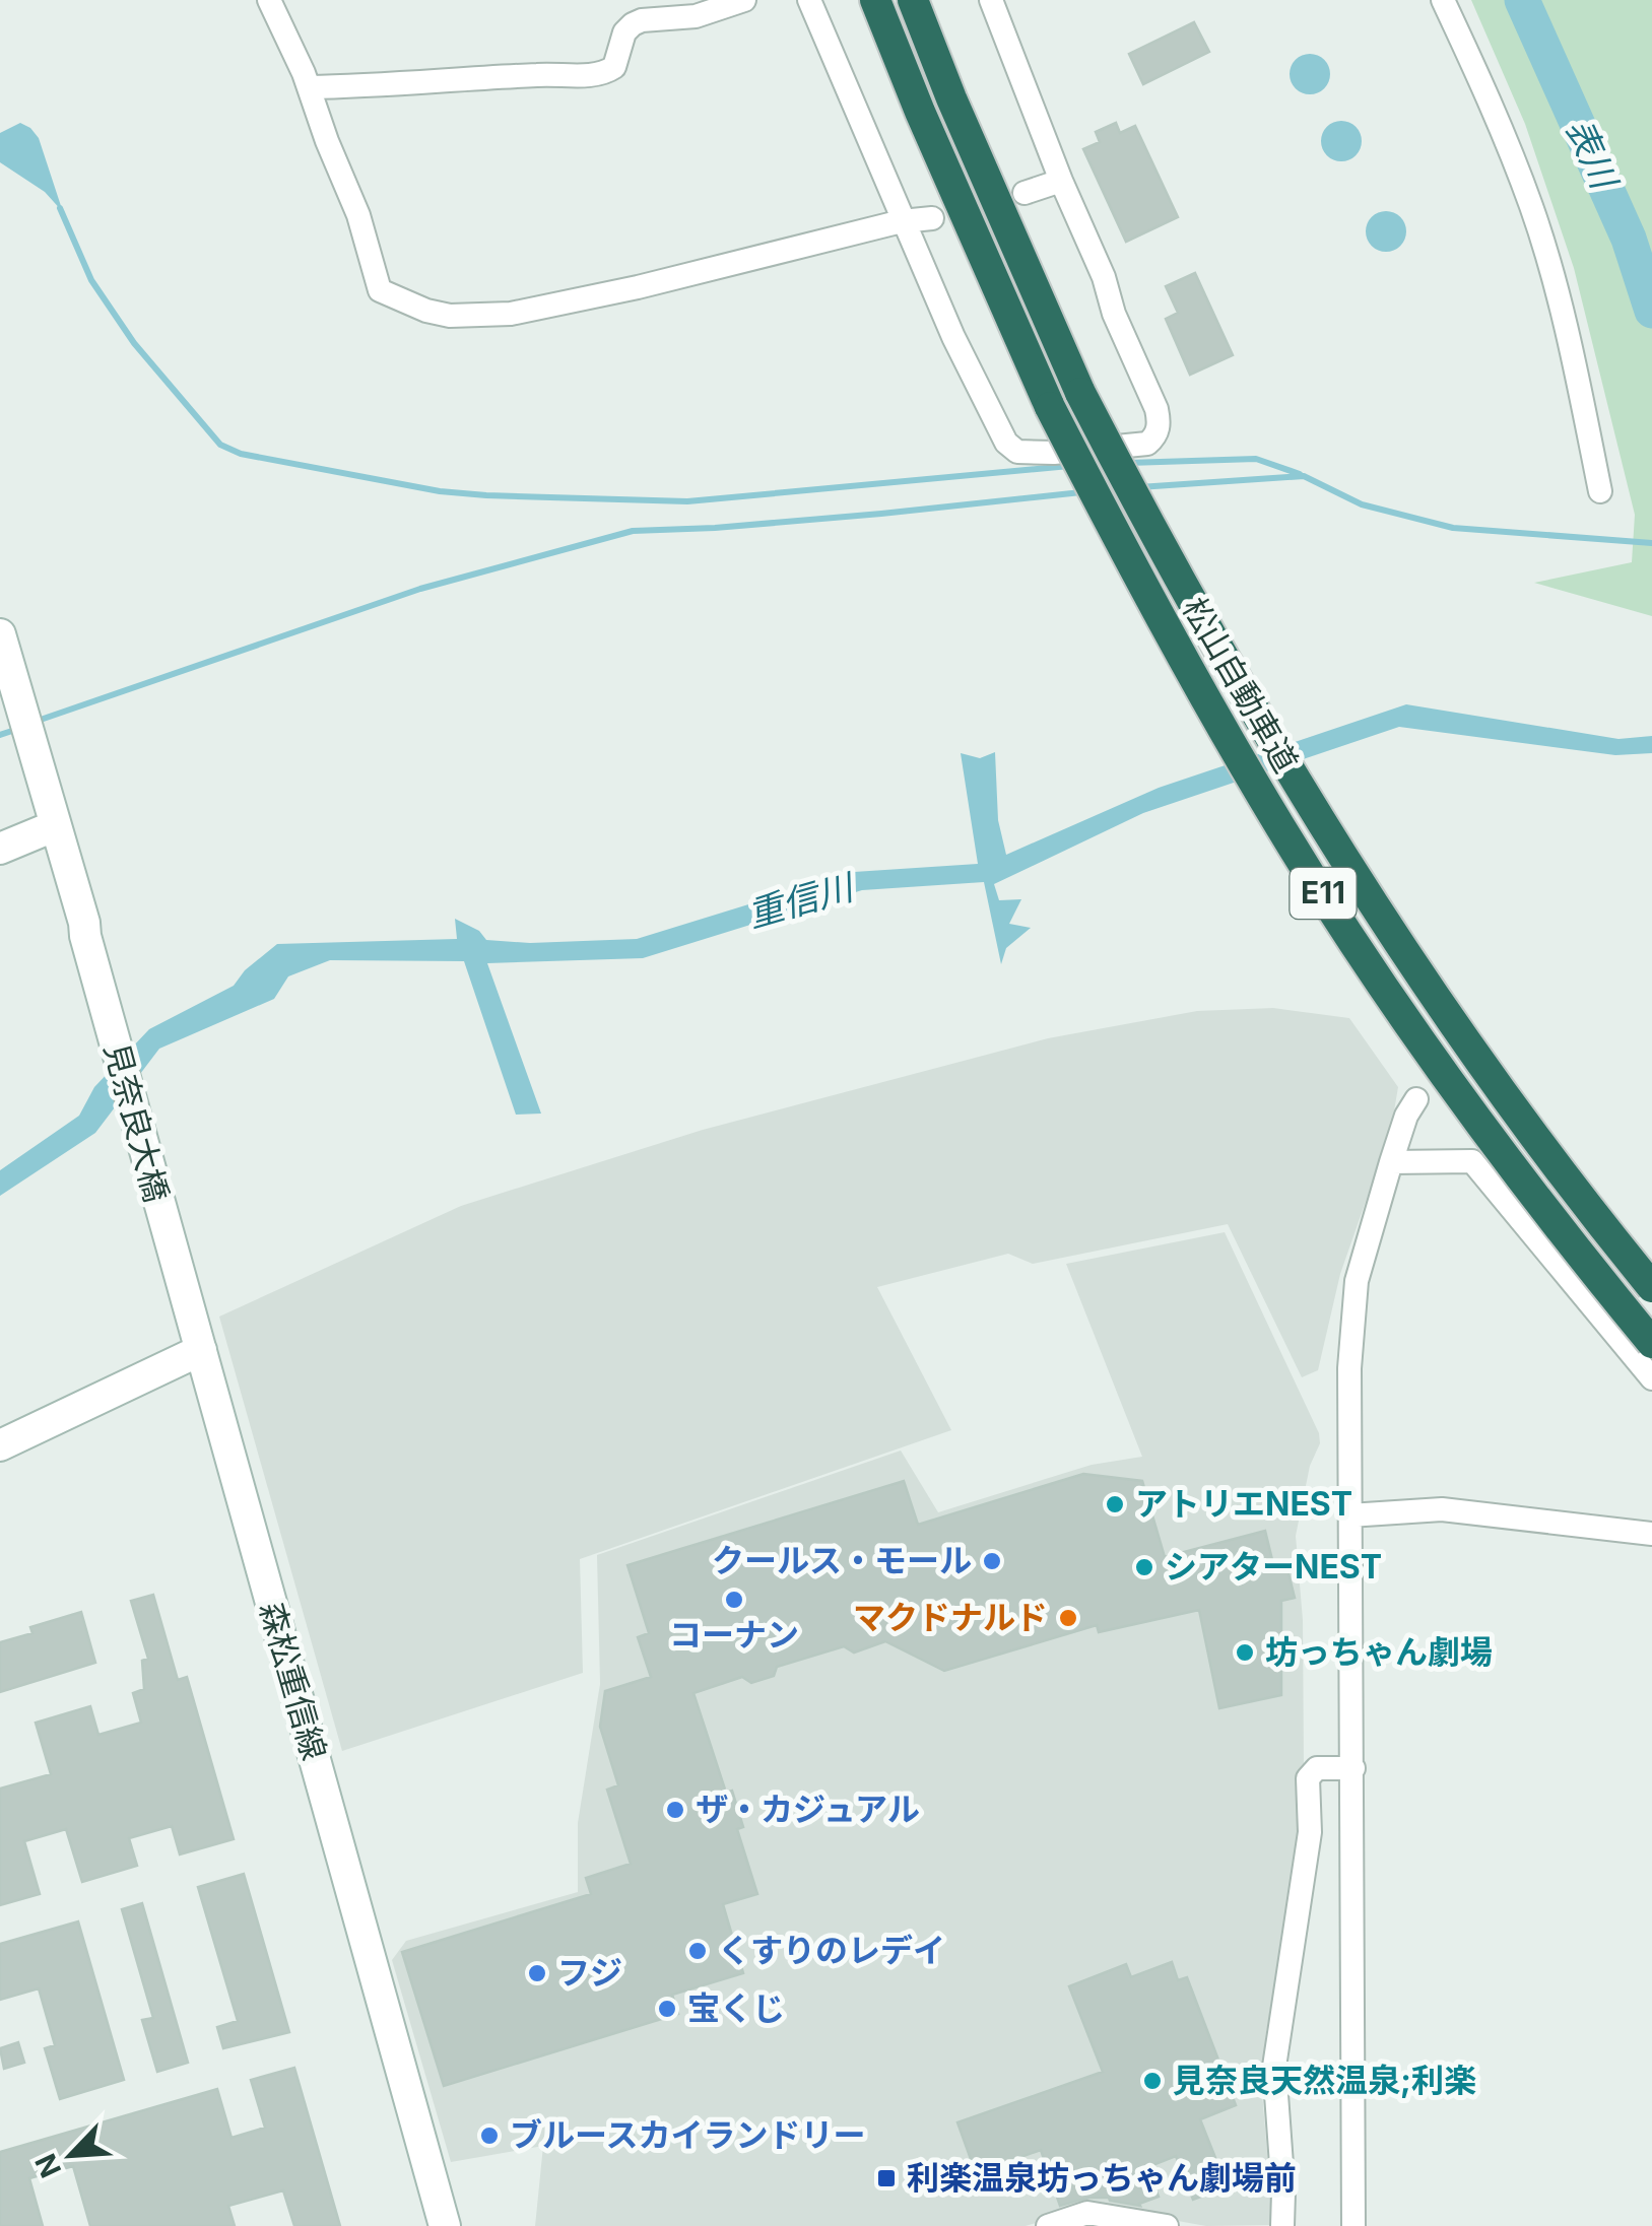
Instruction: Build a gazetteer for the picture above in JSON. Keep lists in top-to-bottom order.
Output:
{
  "streets": {
    "highway": ["松山自動車道", "E11"],
    "main road": ["見奈良大橋", "森松重信線"]
  },
  "crossings": [
    ["見奈良大橋", "森松重信線"]
  ],
  "water": ["表川", "重信川"],
  "places": {
    "other": [
      "アトリエNEST",
      "クールス・モール",
      "シアターNEST",
      "コーナン",
      "マクドナルド",
      "坊っちゃん劇場",
      "ザ・カジュアル",
      "くすりのレデイ",
      "フジ",
      "宝くじ",
      "見奈良天然温泉;利楽",
      "ブルースカイランドリー"
    ],
    "transit": ["利楽温泉坊っちゃん劇場前"]
  },
  "north": "bottom left"
}
